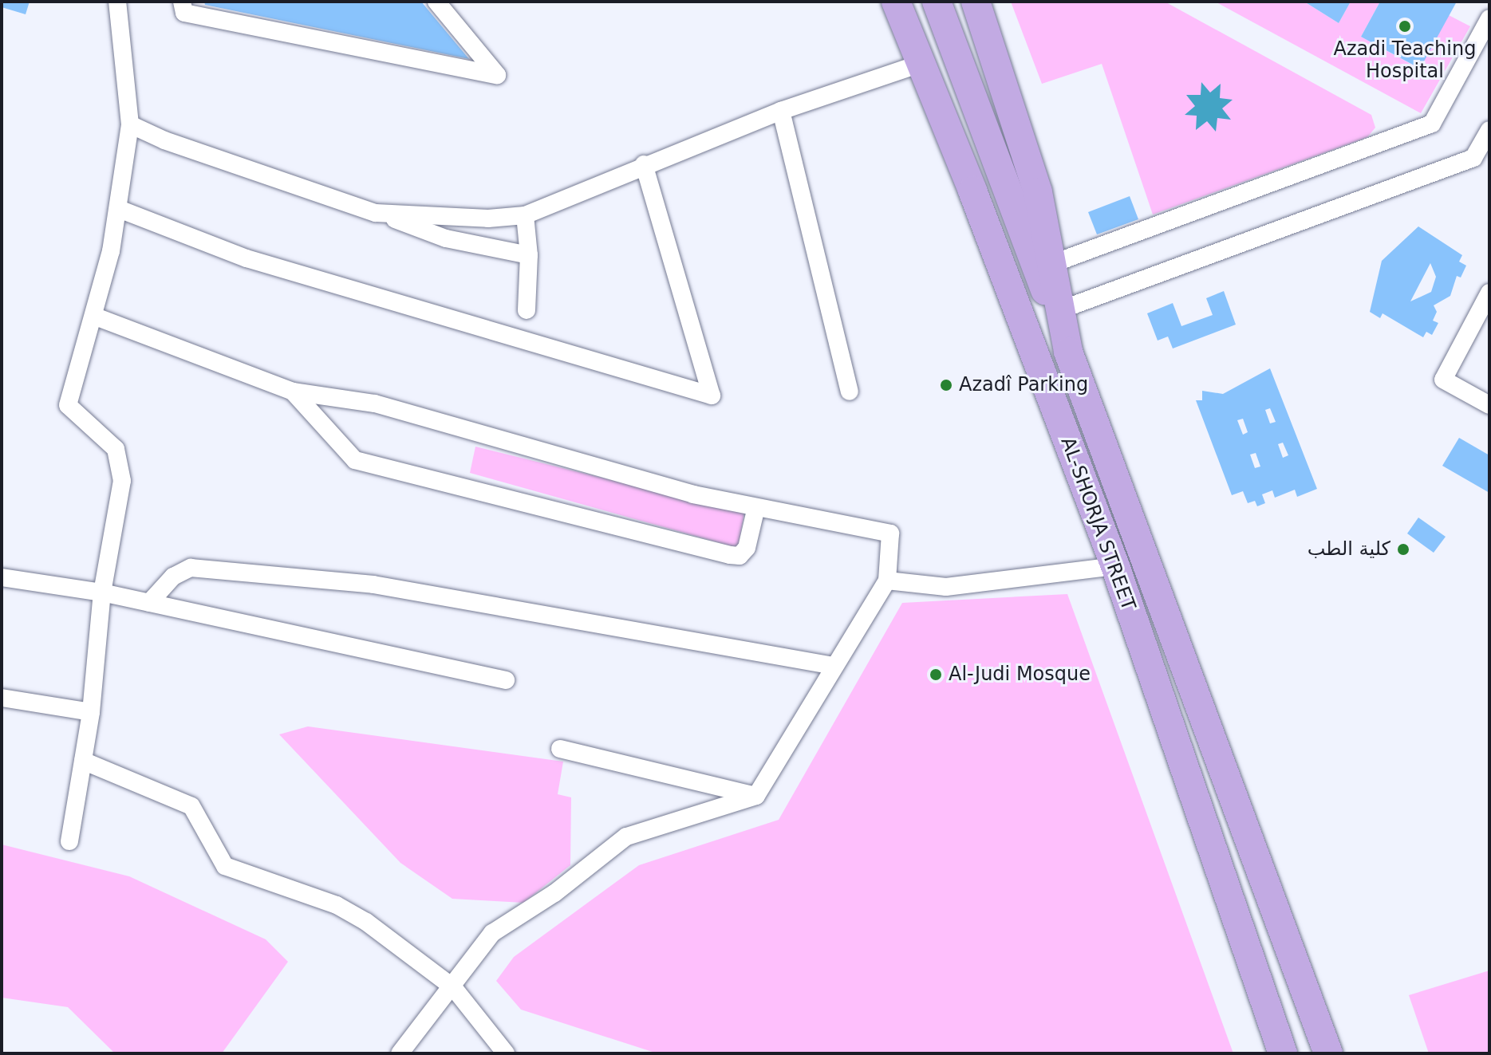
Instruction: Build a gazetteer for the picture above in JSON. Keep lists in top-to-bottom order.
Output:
{
  "streets": {
    "main road": ["AL-SHORJA STREET"]
  },
  "places": [
    "Azadi Teaching Hospital",
    "Azadî Parking",
    "كلية الطب",
    "Al-Judi Mosque"
  ]
}
